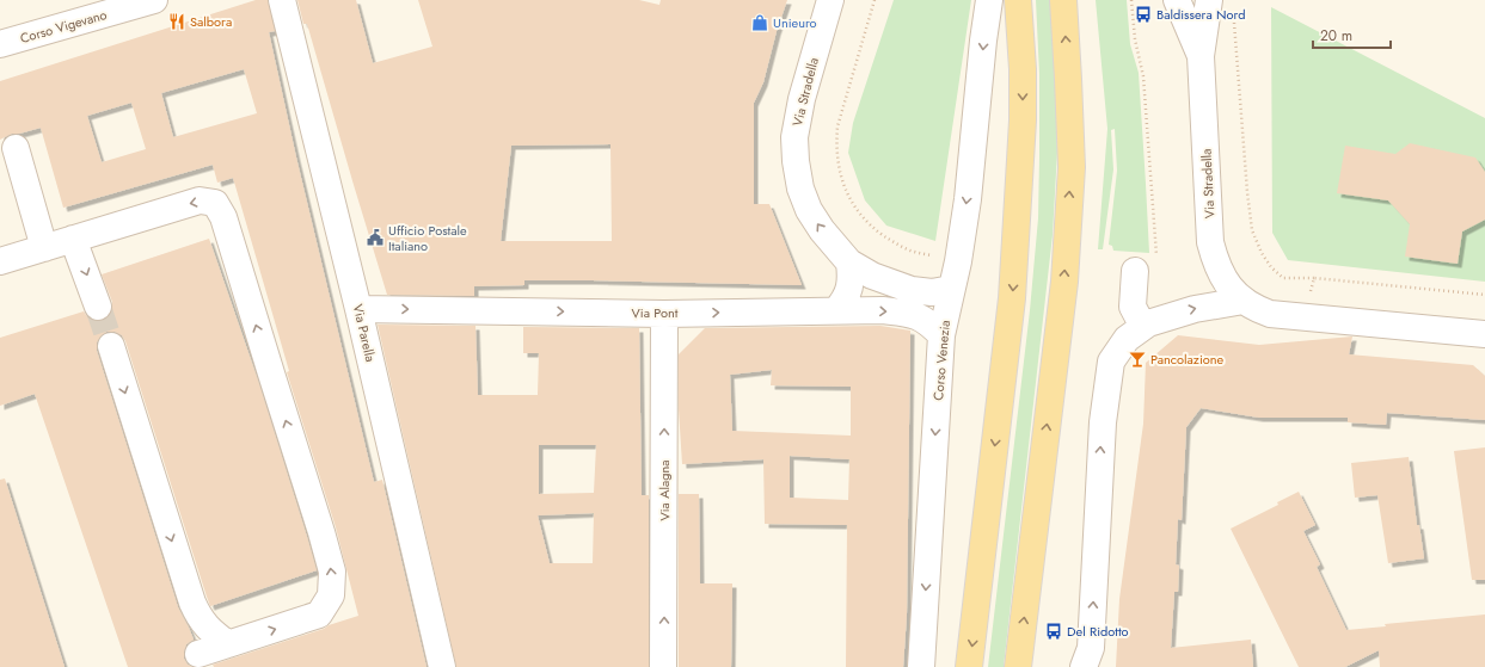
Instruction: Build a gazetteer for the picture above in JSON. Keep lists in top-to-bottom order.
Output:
{
  "streets": {
    "street": [
      "Corso Vigevano",
      "Via Stradella",
      "Via Pont",
      "Via Parella",
      "Corso Venezia",
      "Via Alagna"
    ]
  },
  "crossings": [
    ["Via Stradella", "Corso Venezia"],
    ["Via Pont", "Via Parella"],
    ["Via Pont", "Corso Venezia"],
    ["Via Pont", "Via Alagna"]
  ],
  "one_way": ["Via Pont", "Via Alagna"],
  "places": {
    "bus stop": ["Baldissera Nord", "Del Ridotto"],
    "restaurant": ["Salbora"],
    "shop": ["Unieuro"],
    "public building": ["Ufficio Postale Italiano"],
    "bar": ["Pancolazione"]
  },
  "scale_bar": "20 m"
}
